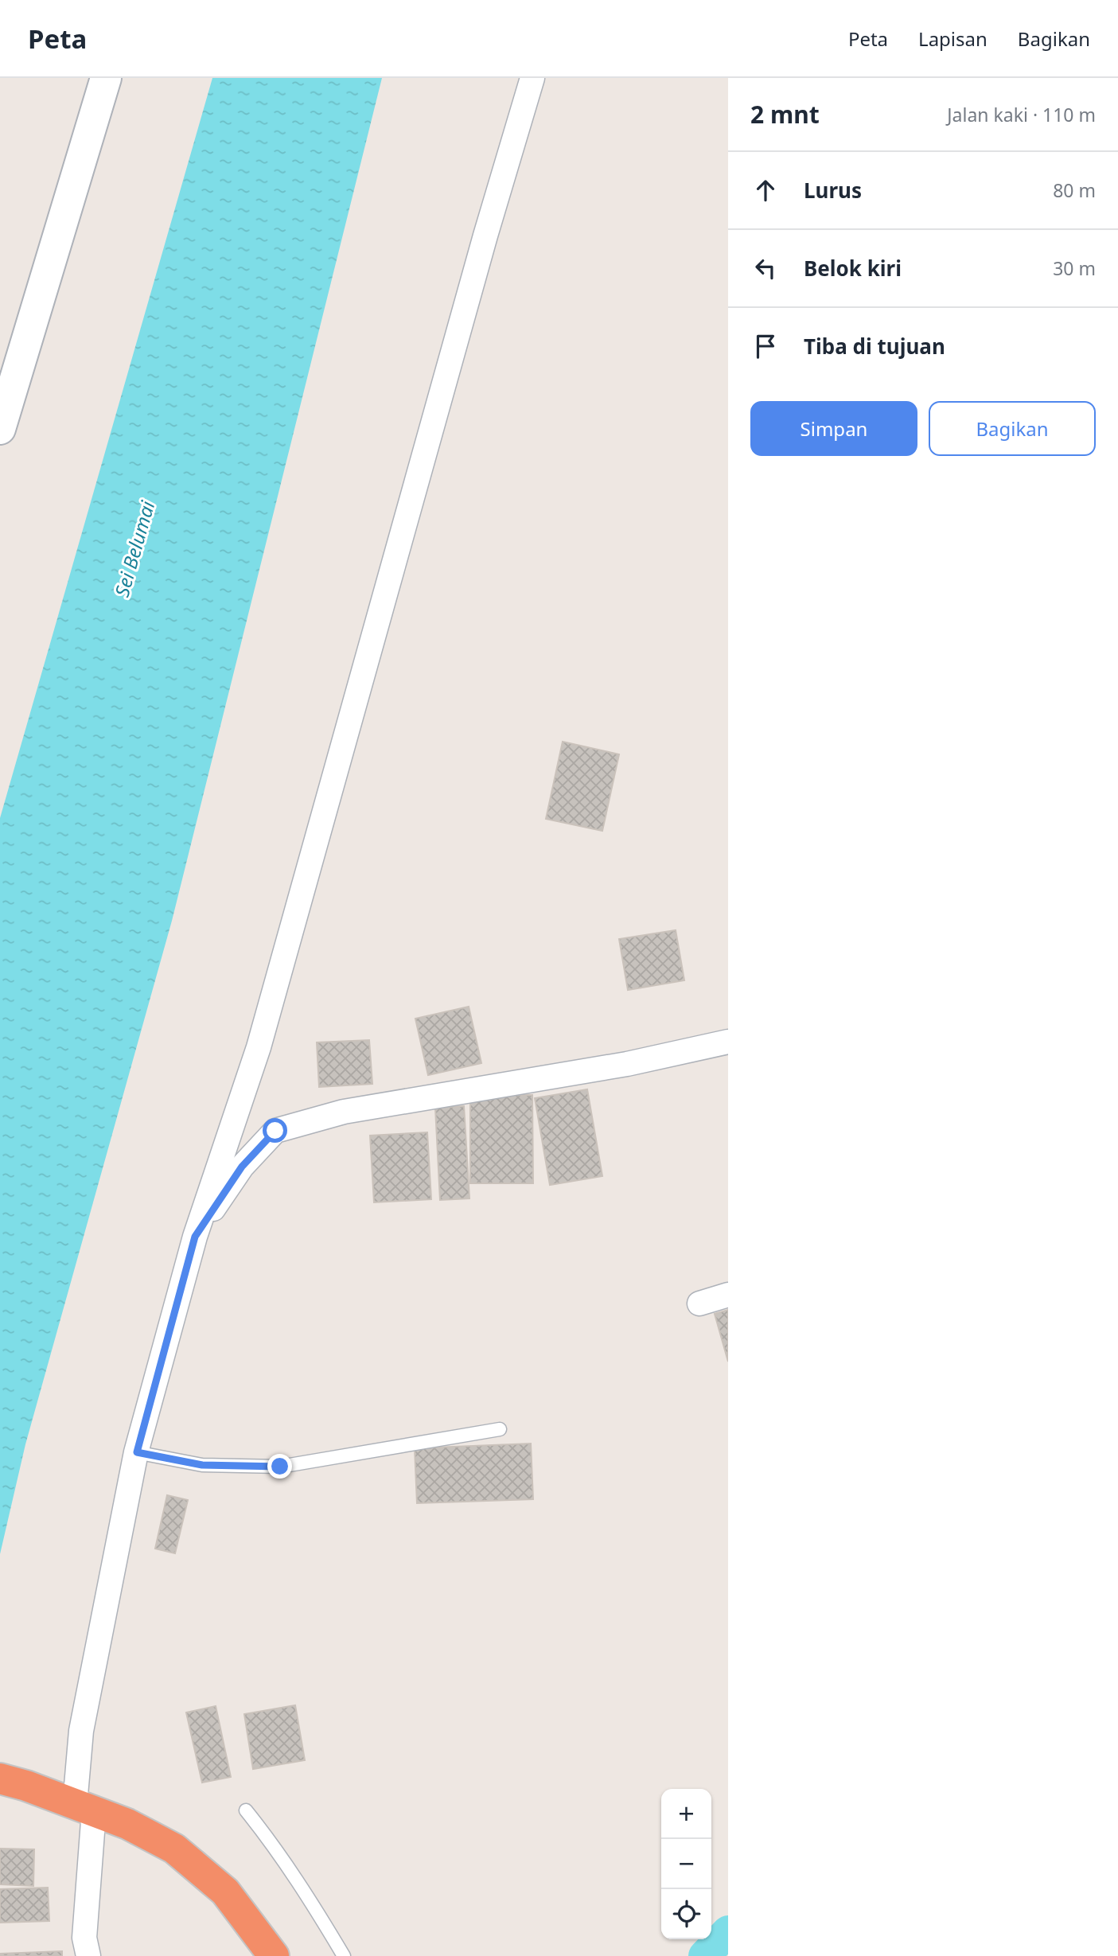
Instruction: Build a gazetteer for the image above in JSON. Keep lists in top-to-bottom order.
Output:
{
  "water": ["Sei Belumai"],
  "page": {
    "header": "Peta",
    "nav": ["Peta", "Lapisan", "Bagikan"],
    "heading": ["2 mnt", "Jalan kaki · 110 m"],
    "list": [
      ["Lurus", "80 m"],
      ["Belok kiri", "30 m"],
      "Tiba di tujuan"
    ],
    "buttons": ["Simpan", "Bagikan"],
    "map_buttons": ["+", "−"]
  }
}
